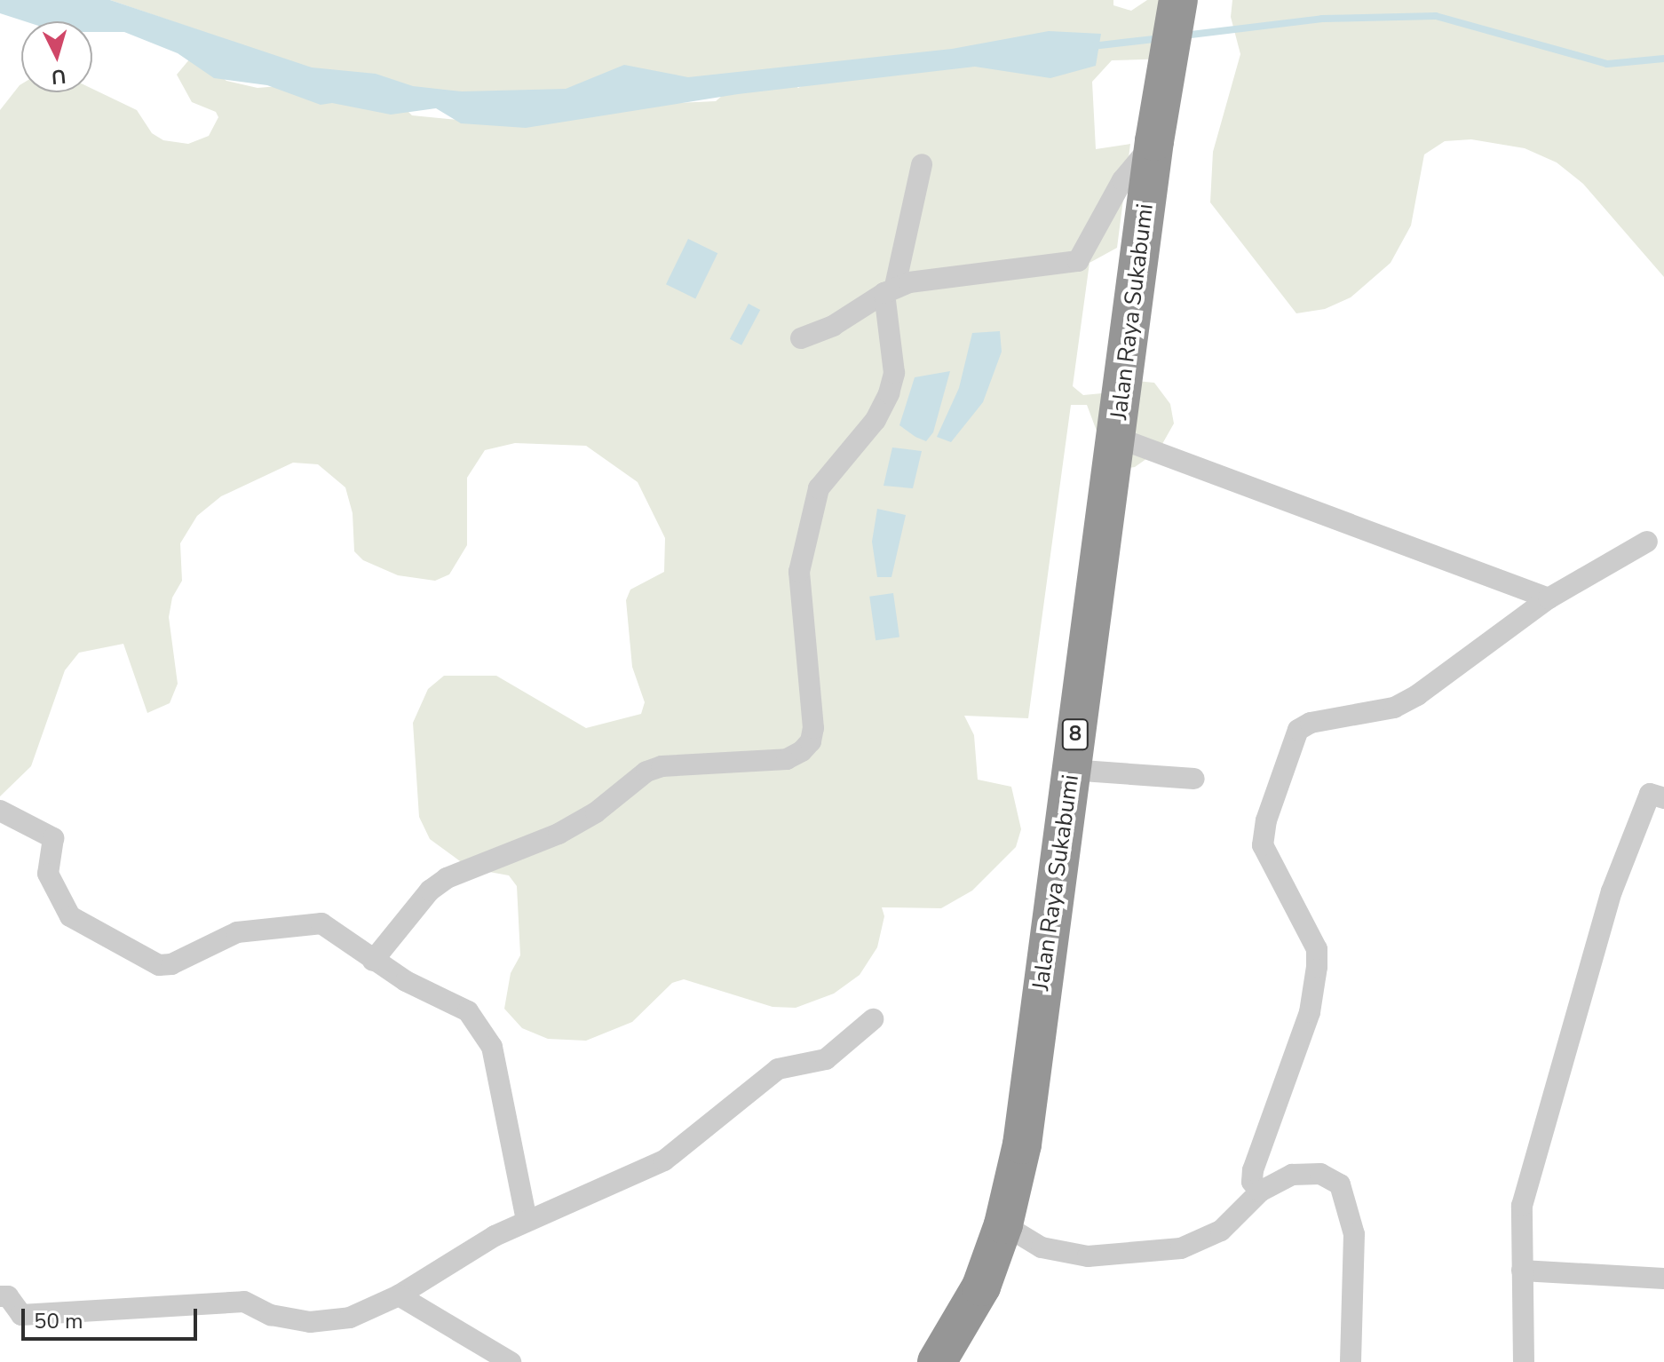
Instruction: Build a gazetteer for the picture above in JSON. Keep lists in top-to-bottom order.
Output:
{
  "streets": {
    "highway": ["Jalan Raya Sukabumi", "8"]
  },
  "scale_bar": "50 m",
  "north": "bottom"
}
